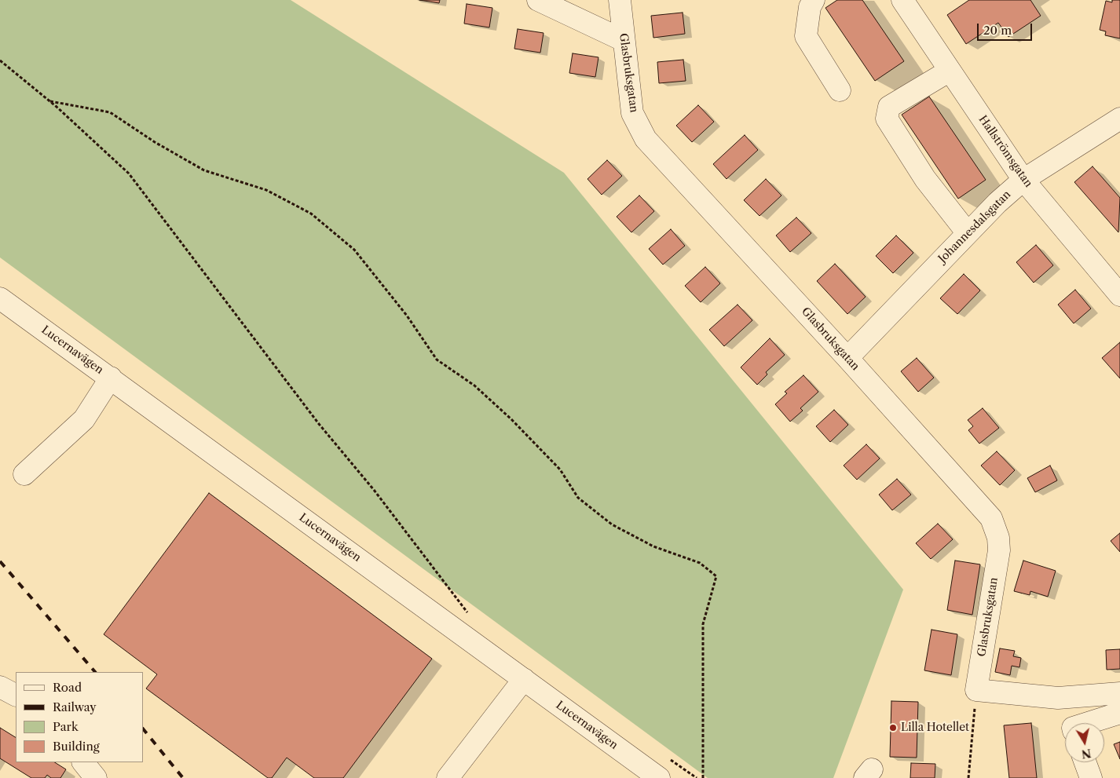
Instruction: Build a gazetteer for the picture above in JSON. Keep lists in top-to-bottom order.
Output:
{
  "streets": {
    "street": [
      "Glasbruksgatan",
      "Hallströmsgatan",
      "Johannesdalsgatan",
      "Lucernavägen"
    ]
  },
  "crossings": [
    ["Glasbruksgatan", "Johannesdalsgatan"],
    ["Hallströmsgatan", "Johannesdalsgatan"]
  ],
  "places": ["Lilla Hotellet"],
  "legend": [
    "Road",
    "Railway",
    "Park",
    "Building"
  ],
  "scale_bar": "20 m",
  "north": "bottom"
}
